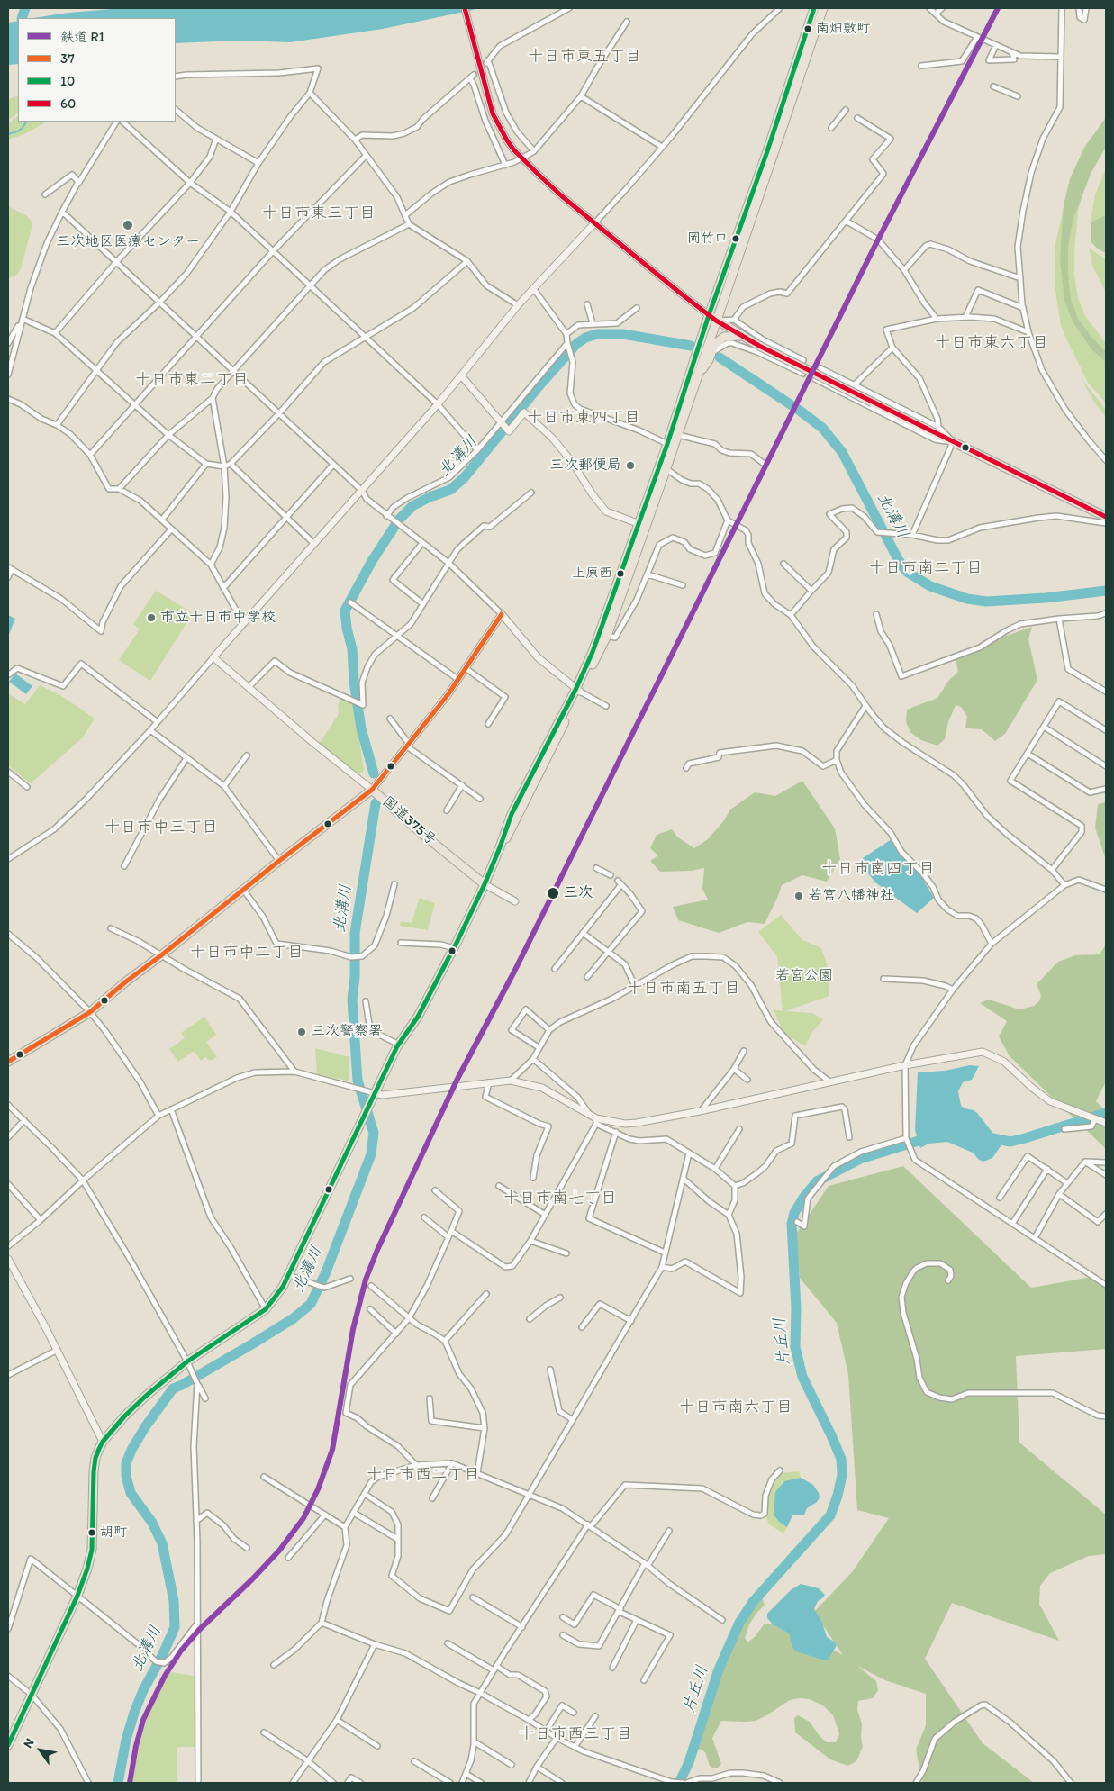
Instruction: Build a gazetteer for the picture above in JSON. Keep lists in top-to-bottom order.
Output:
{
  "streets": {
    "highway": ["国道375号"]
  },
  "districts": [
    "十日市東五丁目",
    "十日市東三丁目",
    "十日市東六丁目",
    "十日市東二丁目",
    "十日市東四丁目",
    "十日市南二丁目",
    "十日市中三丁目",
    "十日市南四丁目",
    "十日市中二丁目",
    "十日市南五丁目",
    "十日市南七丁目",
    "十日市南六丁目",
    "十日市西二丁目",
    "十日市西三丁目"
  ],
  "water": ["北溝川", "片丘川"],
  "parks": ["若宮公園"],
  "places": [
    "南畑敷町",
    "三次地区医療センター",
    "岡竹口",
    "三次郵便局",
    "上原西",
    "市立十日市中学校",
    "三次",
    "若宮八幡神社",
    "三次警察署",
    "胡町"
  ],
  "lines": [
    "rail line R1",
    "transit line 10",
    "transit line 60",
    "transit line 37"
  ],
  "legend": [
    "鉄道 R1",
    "37",
    "10",
    "60"
  ],
  "north": "top left"
}
